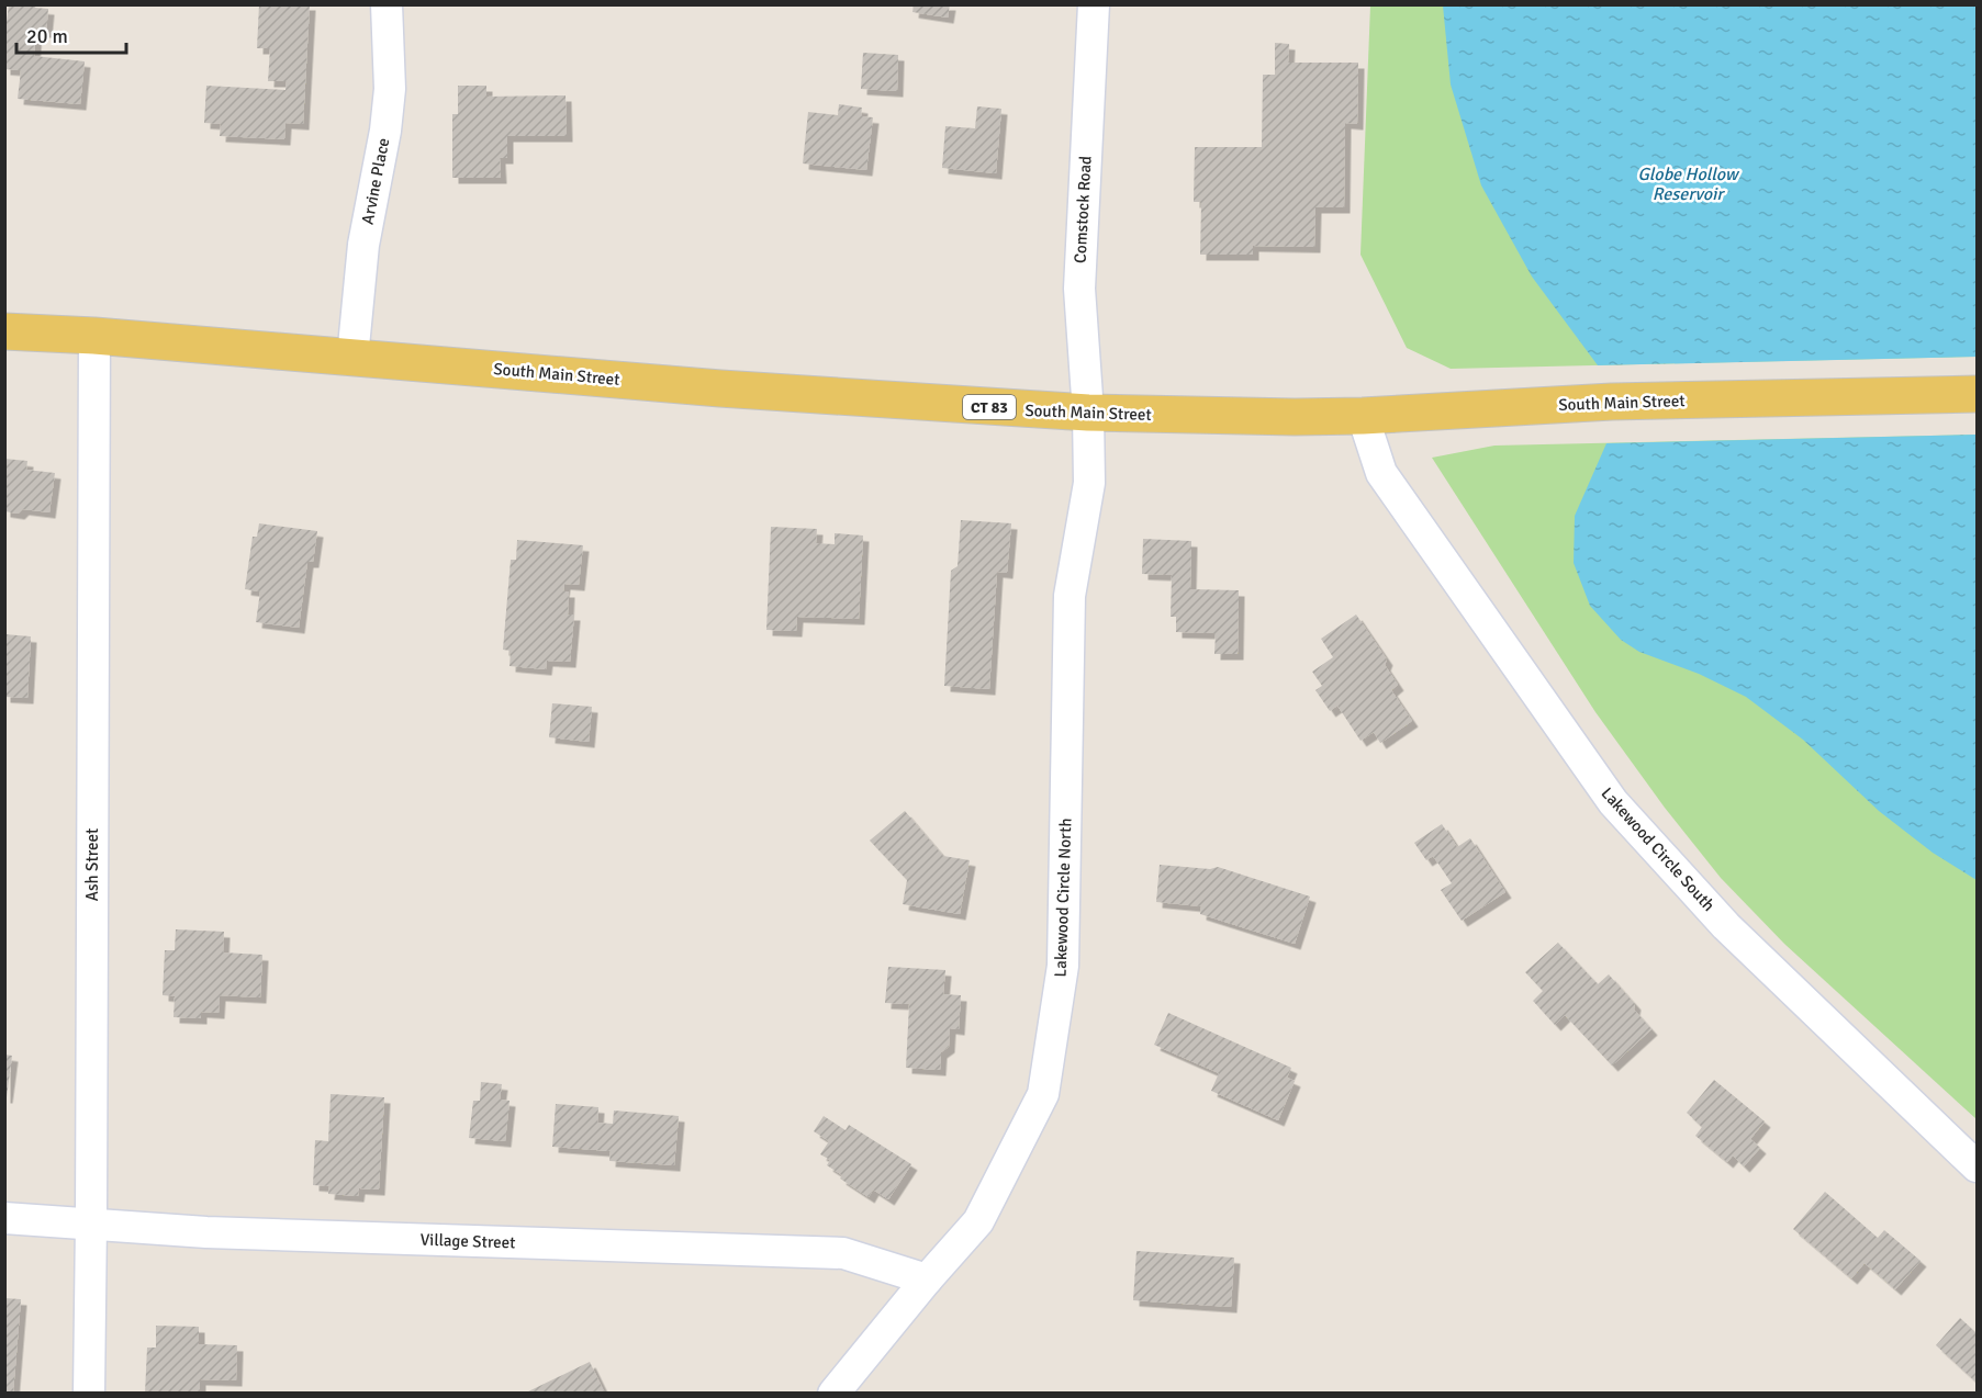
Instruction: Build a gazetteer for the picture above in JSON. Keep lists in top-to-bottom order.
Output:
{
  "streets": {
    "main road": ["South Main Street", "CT 83"],
    "street": [
      "Arvine Place",
      "Comstock Road",
      "Lakewood Circle South",
      "Ash Street",
      "Lakewood Circle North",
      "Village Street"
    ]
  },
  "crossings": [
    ["Arvine Place", "South Main Street"],
    ["Comstock Road", "South Main Street"],
    ["Comstock Road", "Lakewood Circle North"],
    ["South Main Street", "Lakewood Circle South"],
    ["South Main Street", "Ash Street"],
    ["South Main Street", "Lakewood Circle North"],
    ["Ash Street", "Village Street"],
    ["Lakewood Circle North", "Village Street"]
  ],
  "water": ["Globe Hollow Reservoir"],
  "scale_bar": "20 m"
}
